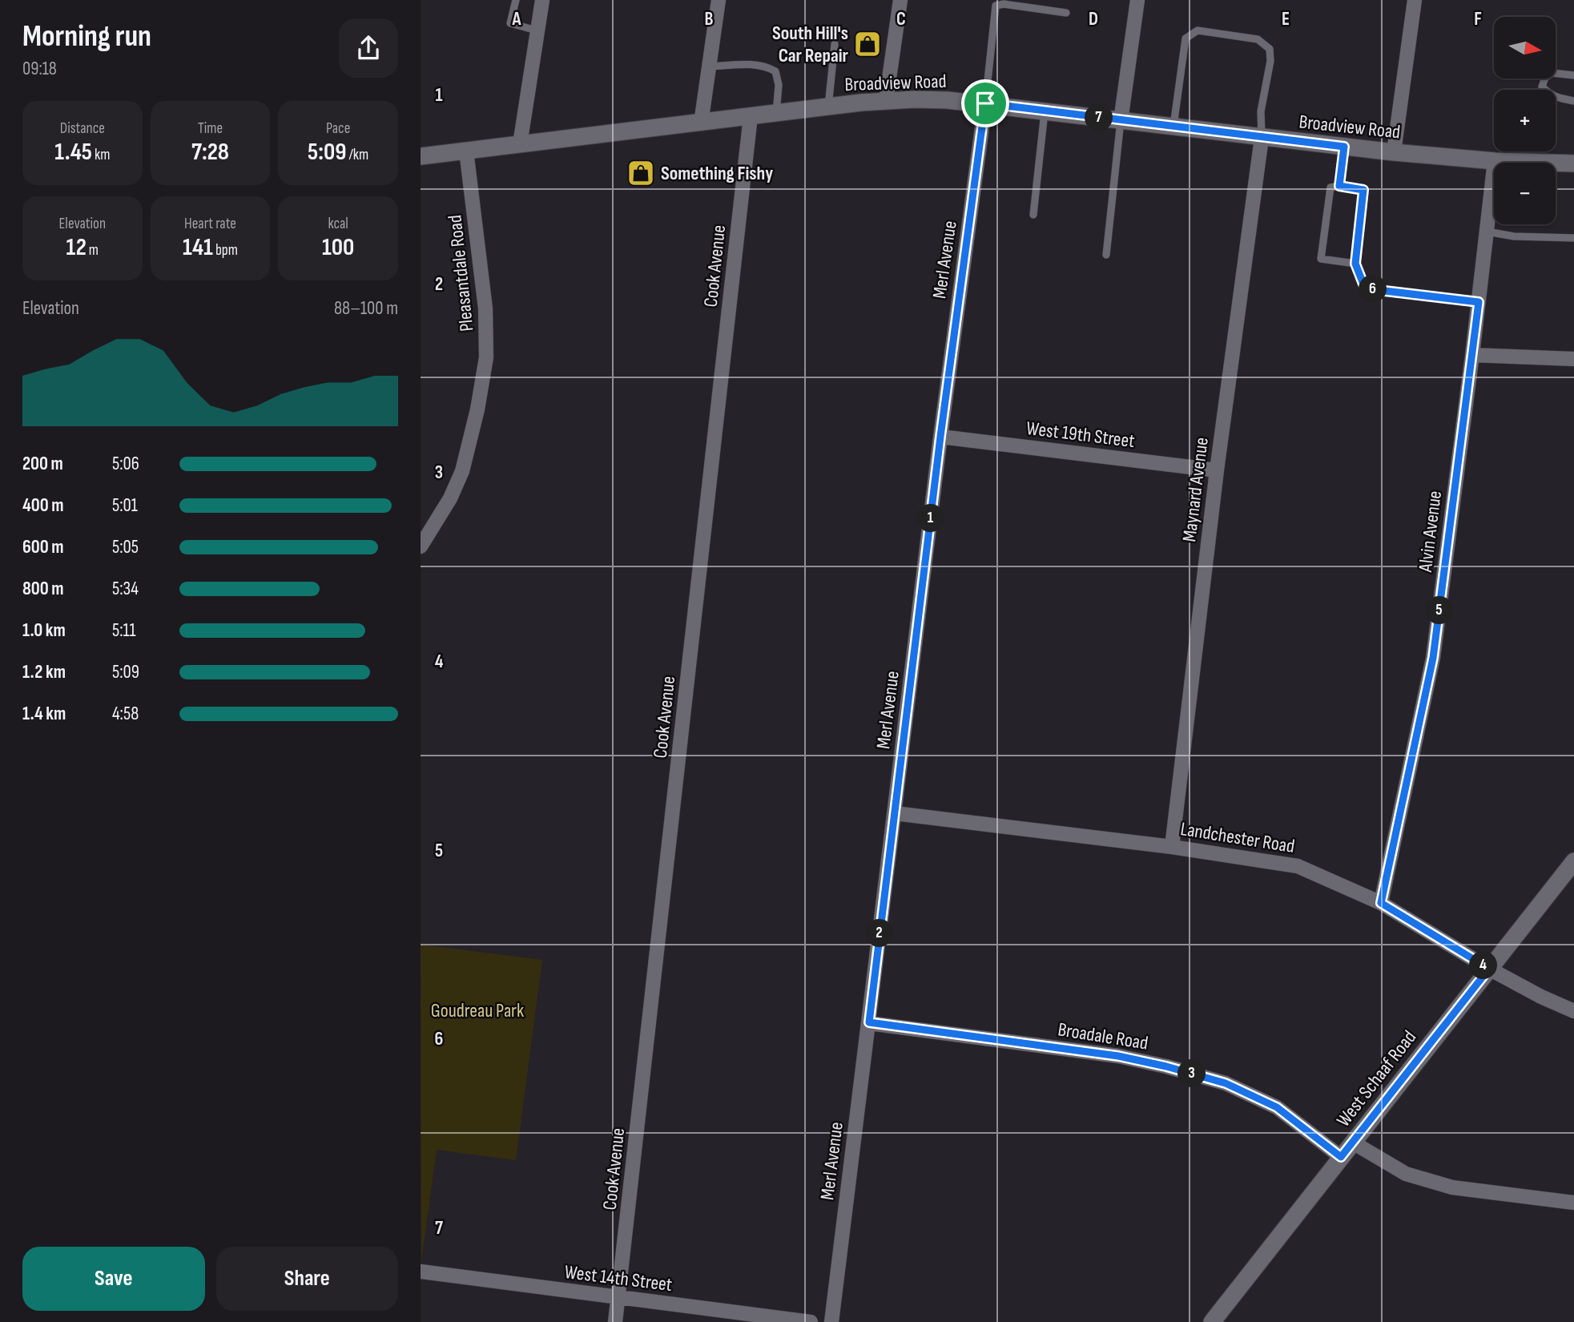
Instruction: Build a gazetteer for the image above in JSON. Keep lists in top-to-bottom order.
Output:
{
  "streets": {
    "main road": ["Broadview Road", "West Schaaf Road"],
    "street": [
      "Merl Avenue",
      "Cook Avenue",
      "Pleasantdale Road",
      "West 19th Street",
      "Maynard Avenue",
      "Alvin Avenue",
      "Landchester Road",
      "Broadale Road",
      "West 14th Street"
    ]
  },
  "crossings": [
    ["Broadview Road", "Merl Avenue"],
    ["Broadview Road", "Cook Avenue"],
    ["Broadview Road", "Pleasantdale Road"],
    ["Broadview Road", "Maynard Avenue"],
    ["Broadview Road", "Alvin Avenue"],
    ["Merl Avenue", "West 19th Street"],
    ["Merl Avenue", "Landchester Road"],
    ["Merl Avenue", "Broadale Road"],
    ["Cook Avenue", "West 14th Street"],
    ["West 19th Street", "Maynard Avenue"],
    ["Maynard Avenue", "Landchester Road"],
    ["Alvin Avenue", "Landchester Road"],
    ["Landchester Road", "West Schaaf Road"],
    ["Broadale Road", "West Schaaf Road"]
  ],
  "parks": ["Goudreau Park"],
  "places": {
    "shop": ["South Hill's Car Repair", "Something Fishy"]
  },
  "north": "right",
  "page": {
    "heading": ["Morning run", "09:18"],
    "map_buttons": ["+", "−"],
    "stats": [
      ["Distance", "1.45 km"],
      ["Time", "7:28"],
      ["Pace", "5:09 /km"],
      ["Elevation", "12 m"],
      ["Heart rate", "141 bpm"],
      ["kcal", "100"]
    ],
    "pins": [
      "7",
      "6",
      "1",
      "5",
      "2",
      "4",
      "3"
    ],
    "chart": ["Elevation", "88–100 m"],
    "list": [
      {
        "name": "200 m",
        "note": "5:06"
      },
      {
        "name": "400 m",
        "note": "5:01"
      },
      {
        "name": "600 m",
        "note": "5:05"
      },
      {
        "name": "800 m",
        "note": "5:34"
      },
      {
        "name": "1.0 km",
        "note": "5:11"
      },
      {
        "name": "1.2 km",
        "note": "5:09"
      },
      {
        "name": "1.4 km",
        "note": "4:58"
      }
    ],
    "buttons": ["Save", "Share"]
  },
  "grid": {
    "columns": [
      "A",
      "B",
      "C",
      "D",
      "E",
      "F"
    ],
    "rows": [
      "1",
      "2",
      "3",
      "4",
      "5",
      "6",
      "7"
    ]
  }
}
